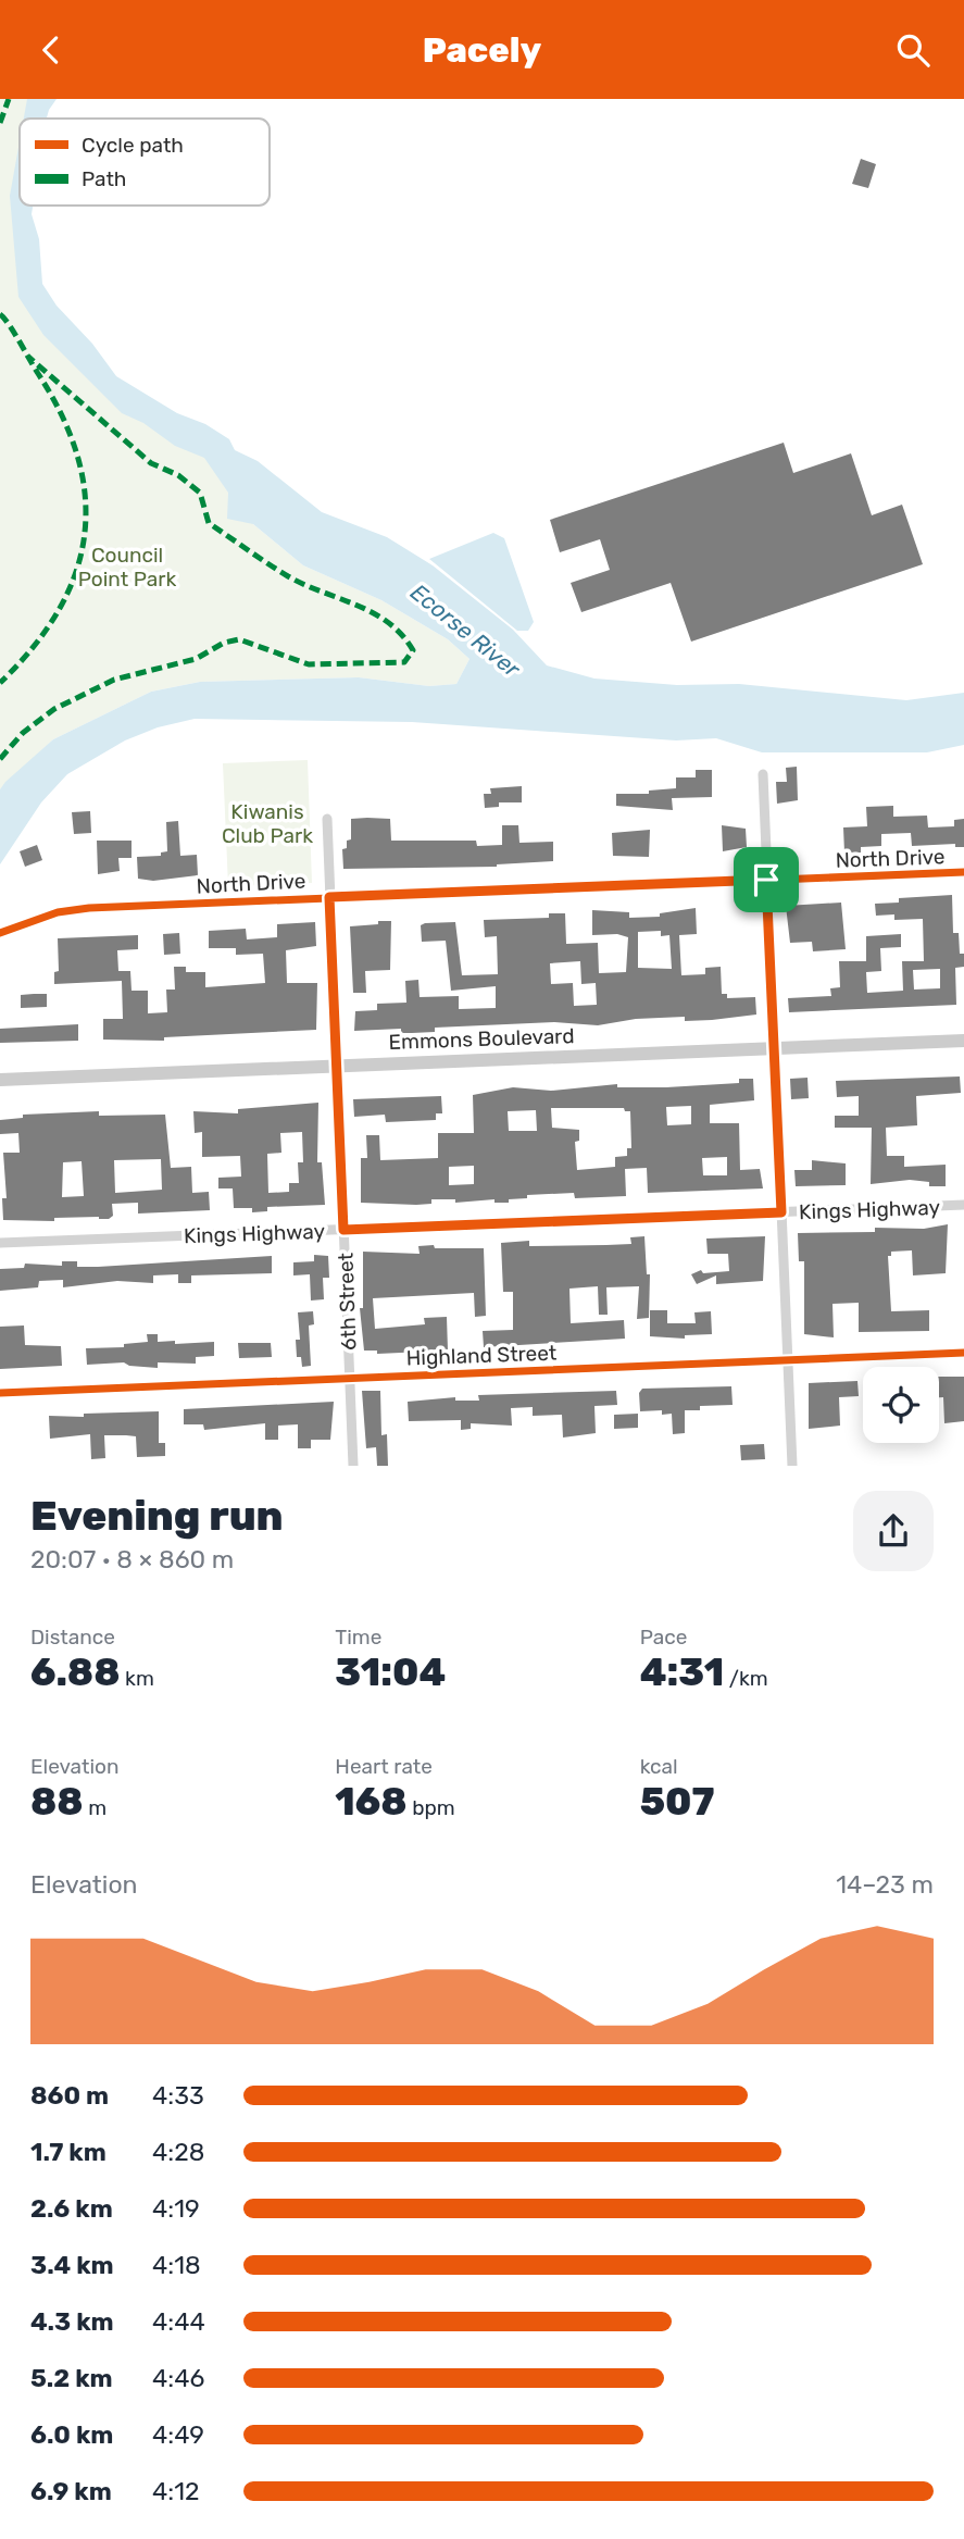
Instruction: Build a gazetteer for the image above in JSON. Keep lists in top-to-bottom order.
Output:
{
  "streets": {
    "street": [
      "North Drive",
      "Emmons Boulevard",
      "Kings Highway",
      "6th Street",
      "Highland Street"
    ]
  },
  "crossings": [
    ["North Drive", "6th Street"],
    ["Emmons Boulevard", "6th Street"],
    ["Kings Highway", "6th Street"],
    ["6th Street", "Highland Street"]
  ],
  "water": ["Ecorse River"],
  "parks": ["Council Point Park", "Kiwanis Club Park"],
  "legend": ["Cycle path", "Path"],
  "page": {
    "header": "Pacely",
    "heading": ["Evening run", "20:07 · 8 × 860 m"],
    "stats": [
      ["Distance", "6.88 km"],
      ["Time", "31:04"],
      ["Pace", "4:31 /km"],
      ["Elevation", "88 m"],
      ["Heart rate", "168 bpm"],
      ["kcal", "507"]
    ],
    "chart": ["Elevation", "14–23 m"],
    "list": [
      {
        "name": "860 m",
        "note": "4:33"
      },
      {
        "name": "1.7 km",
        "note": "4:28"
      },
      {
        "name": "2.6 km",
        "note": "4:19"
      },
      {
        "name": "3.4 km",
        "note": "4:18"
      },
      {
        "name": "4.3 km",
        "note": "4:44"
      },
      {
        "name": "5.2 km",
        "note": "4:46"
      },
      {
        "name": "6.0 km",
        "note": "4:49"
      },
      {
        "name": "6.9 km",
        "note": "4:12"
      }
    ]
  }
}
